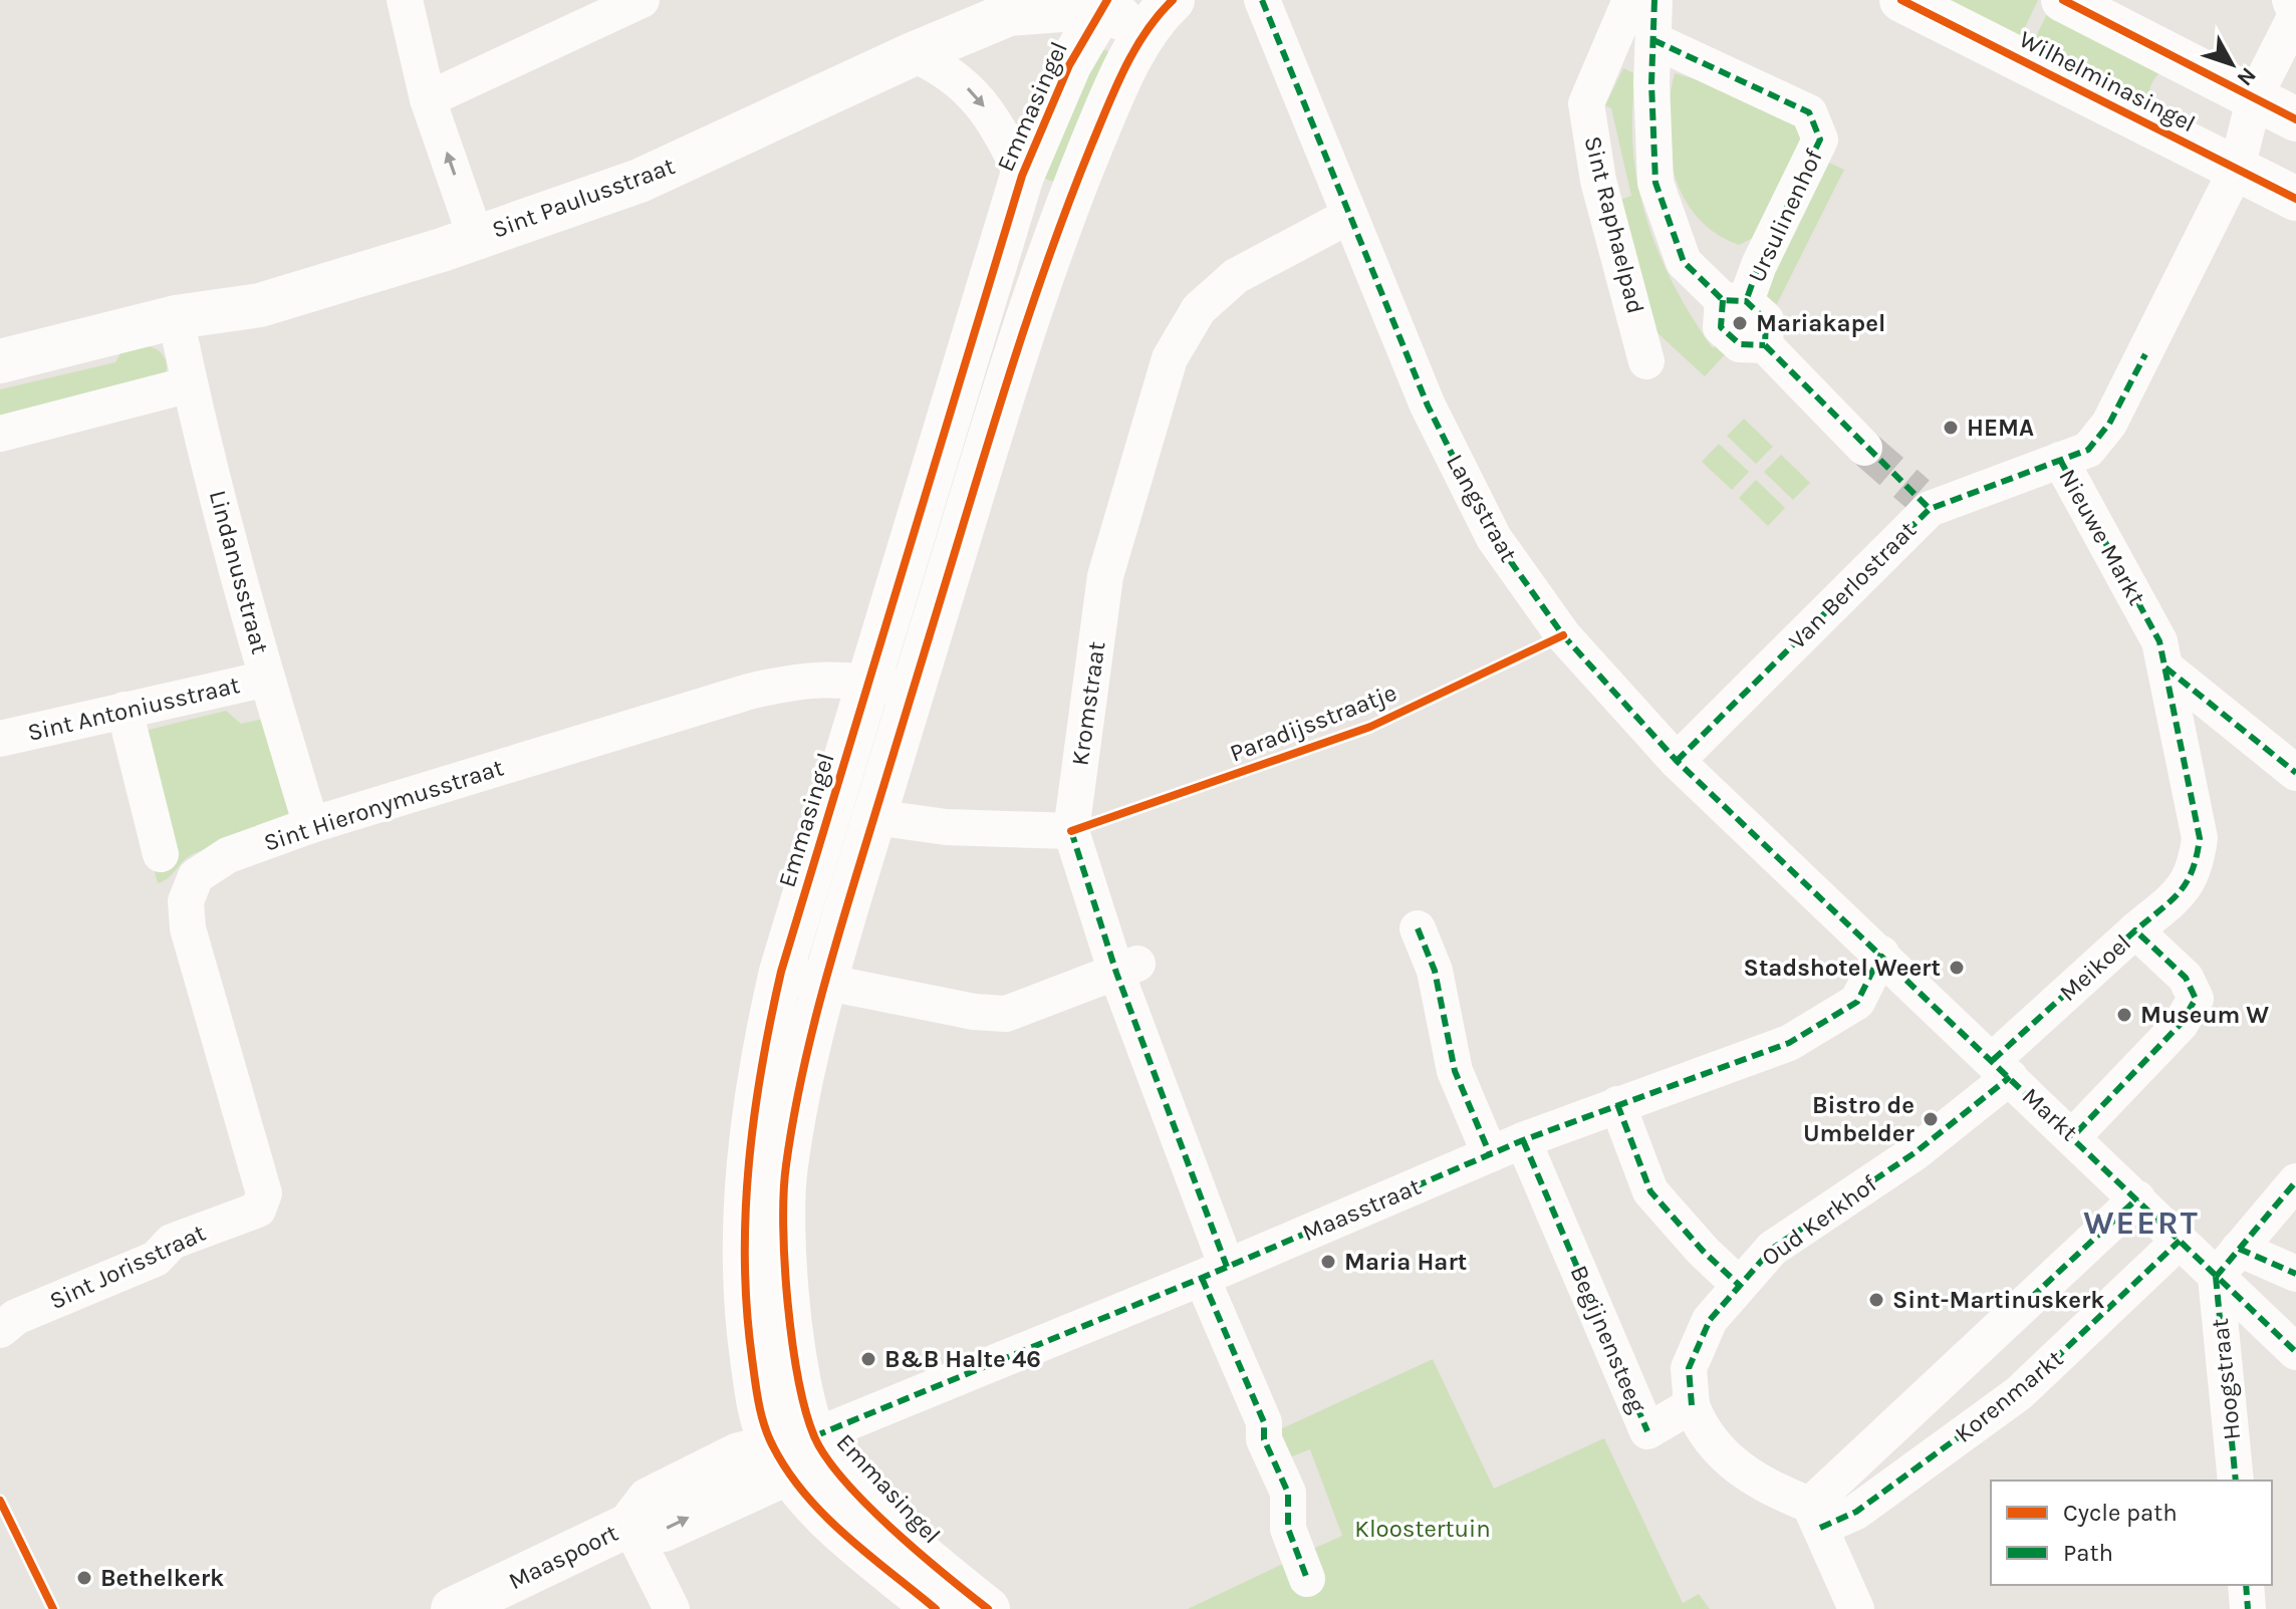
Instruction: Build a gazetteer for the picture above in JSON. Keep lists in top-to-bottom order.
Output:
{
  "streets": {
    "street": [
      "Wilhelminasingel",
      "Emmasingel",
      "Sint Paulusstraat",
      "Ursulinenhof",
      "Sint Raphaelpad",
      "Langstraat",
      "Nieuwe Markt",
      "Lindanusstraat",
      "Van Berlostraat",
      "Kromstraat",
      "Sint Antoniusstraat",
      "Sint Hieronymusstraat",
      "Meikoel",
      "Markt",
      "Maasstraat",
      "Oud Kerkhof",
      "Sint Jorisstraat",
      "Begijnensteeg",
      "Hoogstraat",
      "Korenmarkt",
      "Maaspoort"
    ],
    "cycle path": ["Paradijsstraatje"]
  },
  "crossings": [
    ["Wilhelminasingel", "Nieuwe Markt"],
    ["Emmasingel", "Sint Paulusstraat"],
    ["Emmasingel", "Sint Hieronymusstraat"],
    ["Emmasingel", "Maasstraat"],
    ["Emmasingel", "Maaspoort"],
    ["Sint Paulusstraat", "Lindanusstraat"],
    ["Langstraat", "Van Berlostraat"],
    ["Langstraat", "Kromstraat"],
    ["Langstraat", "Markt"],
    ["Langstraat", "Maasstraat"],
    ["Nieuwe Markt", "Van Berlostraat"],
    ["Nieuwe Markt", "Meikoel"],
    ["Lindanusstraat", "Sint Antoniusstraat"],
    ["Lindanusstraat", "Sint Hieronymusstraat"],
    ["Kromstraat", "Maasstraat"],
    ["Sint Hieronymusstraat", "Sint Jorisstraat"],
    ["Meikoel", "Markt"],
    ["Meikoel", "Oud Kerkhof"],
    ["Markt", "Maasstraat"],
    ["Markt", "Oud Kerkhof"],
    ["Markt", "Hoogstraat"],
    ["Markt", "Korenmarkt"],
    ["Maasstraat", "Begijnensteeg"],
    ["Maasstraat", "Maaspoort"],
    ["Oud Kerkhof", "Begijnensteeg"]
  ],
  "districts": ["WEERT"],
  "parks": ["Kloostertuin"],
  "places": [
    "Mariakapel",
    "HEMA",
    "Stadshotel Weert",
    "Museum W",
    "Bistro de Umbelder",
    "Maria Hart",
    "Sint-Martinuskerk",
    "B&B Halte 46",
    "Bethelkerk"
  ],
  "legend": ["Cycle path", "Path"],
  "north": "bottom right"
}
